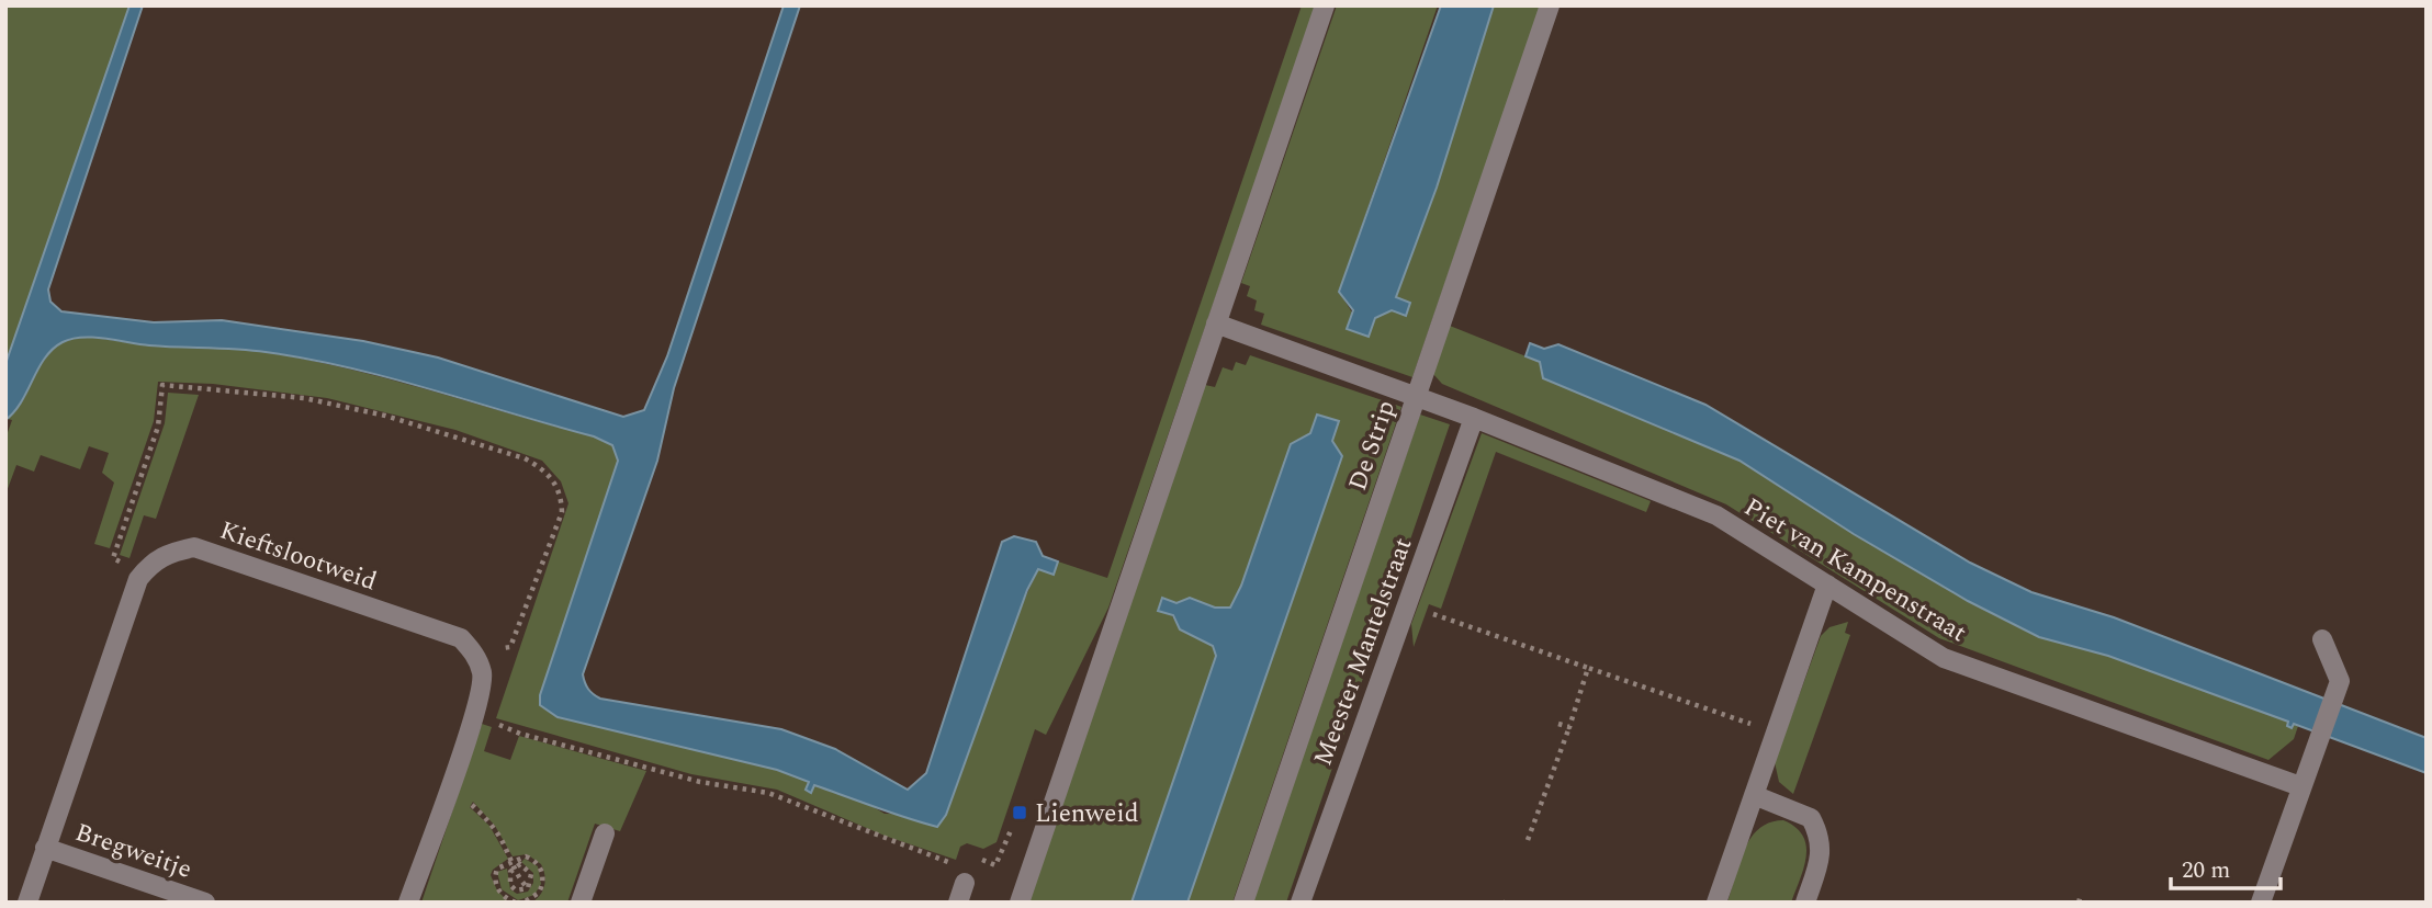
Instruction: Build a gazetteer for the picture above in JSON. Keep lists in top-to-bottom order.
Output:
{
  "streets": {
    "street": [
      "De Strip",
      "Kieftslootweid",
      "Piet van Kampenstraat",
      "Meester Mantelstraat",
      "Bregweitje"
    ]
  },
  "crossings": [
    ["De Strip", "Piet van Kampenstraat"],
    ["Piet van Kampenstraat", "Meester Mantelstraat"]
  ],
  "places": {
    "transit": ["Lienweid"]
  },
  "scale_bar": "20 m"
}
